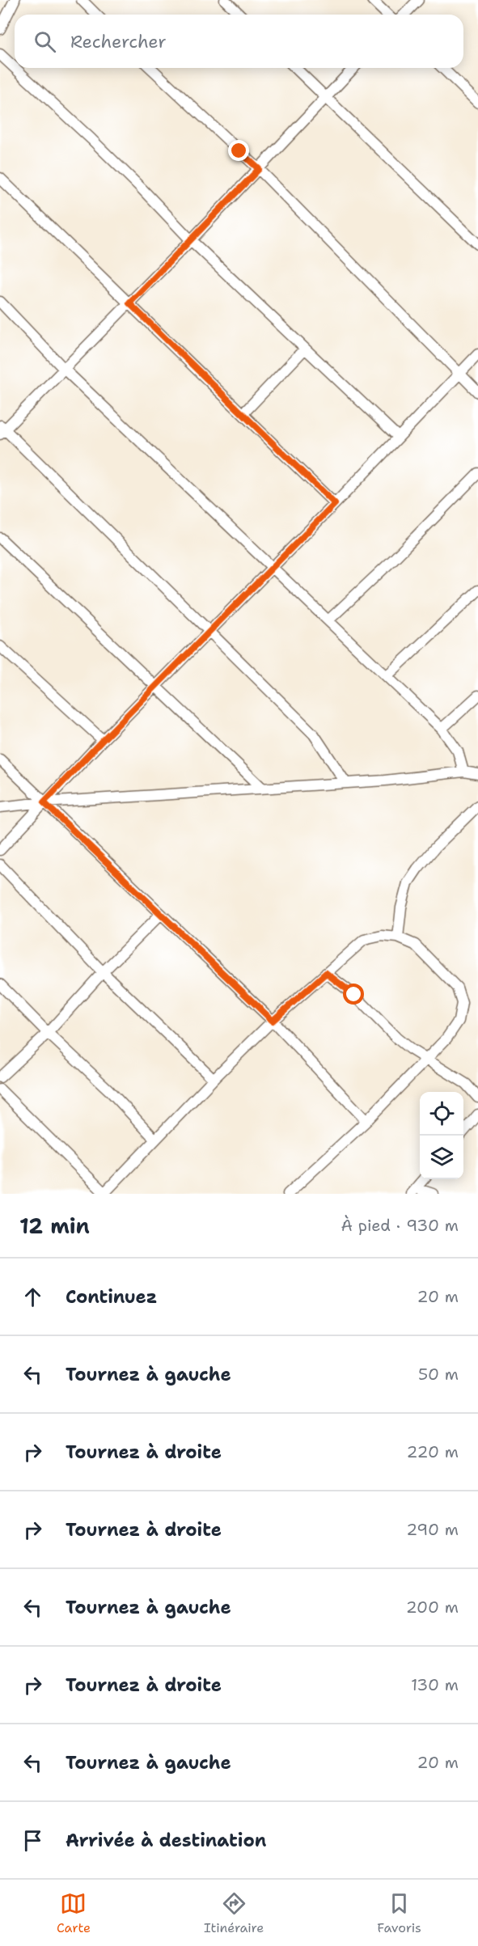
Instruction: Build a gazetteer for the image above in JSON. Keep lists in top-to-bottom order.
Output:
{
  "page": {
    "search": "Rechercher",
    "heading": ["12 min", "À pied · 930 m"],
    "list": [
      ["Continuez", "20 m"],
      ["Tournez à gauche", "50 m"],
      ["Tournez à droite", "220 m"],
      ["Tournez à droite", "290 m"],
      ["Tournez à gauche", "200 m"],
      ["Tournez à droite", "130 m"],
      ["Tournez à gauche", "20 m"],
      "Arrivée à destination"
    ],
    "nav": ["Carte", "Itinéraire", "Favoris"]
  }
}
